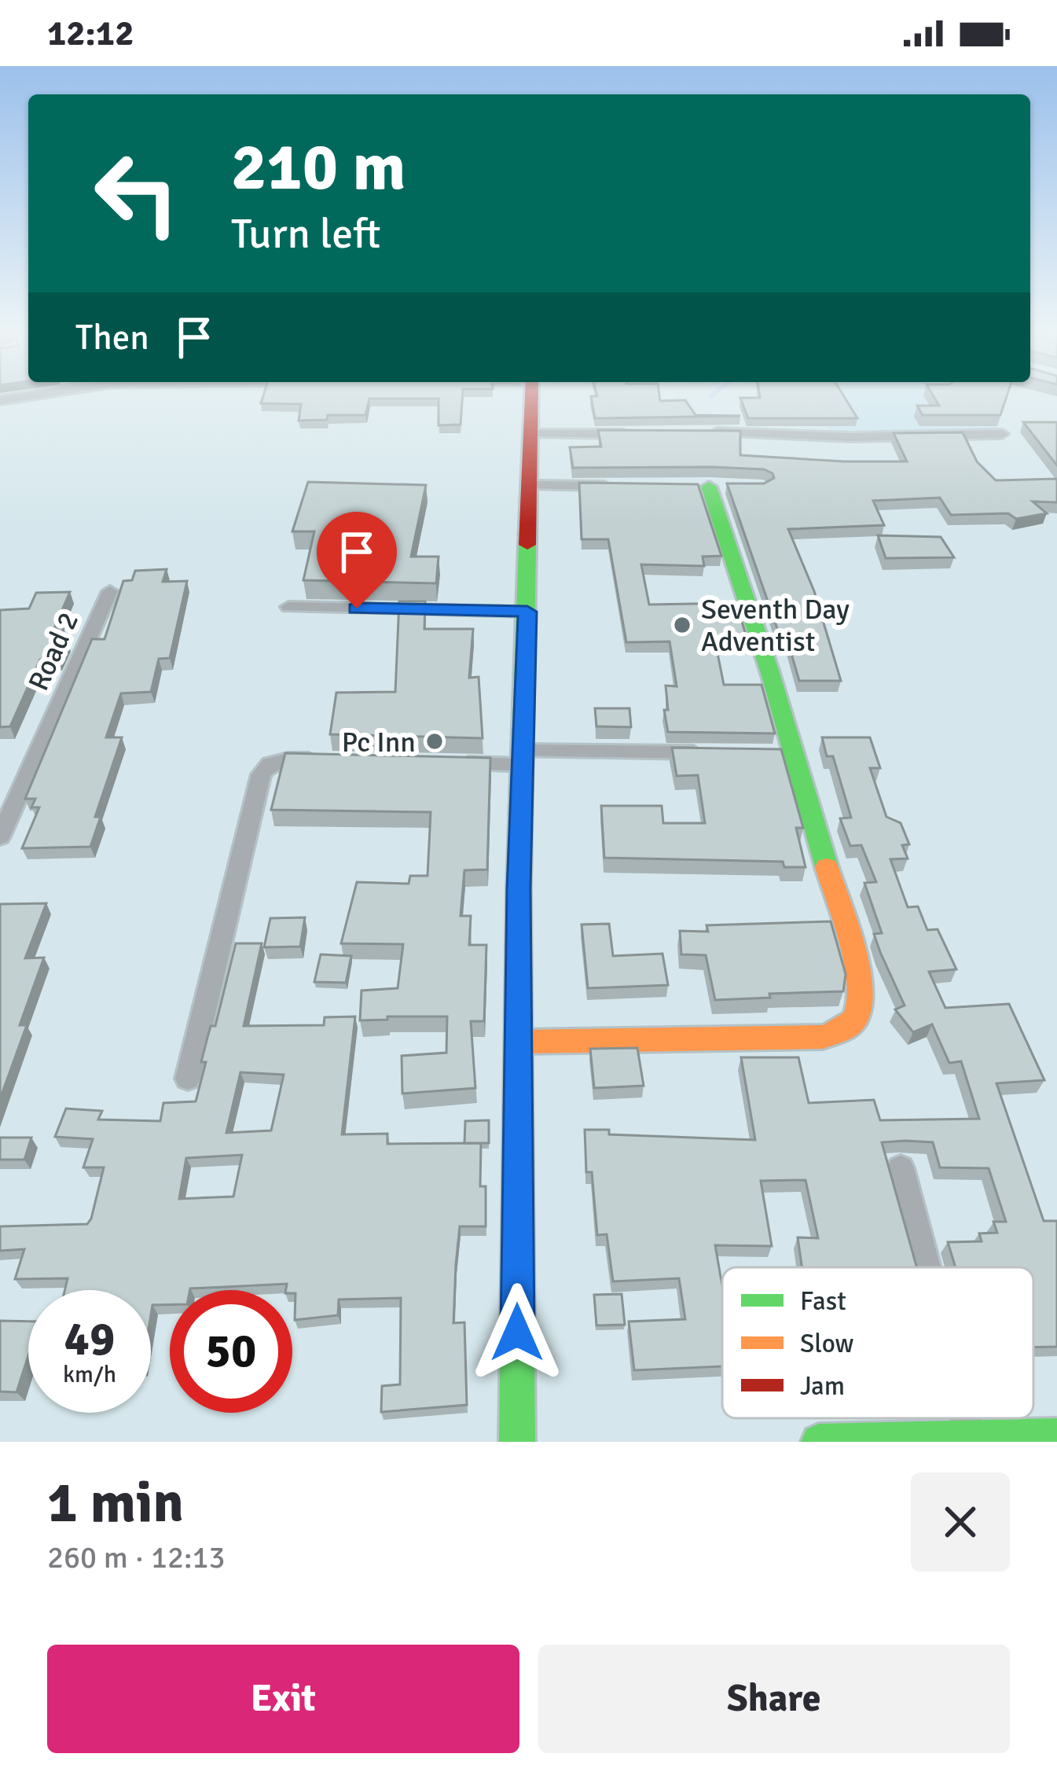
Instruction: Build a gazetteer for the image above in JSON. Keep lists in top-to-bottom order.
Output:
{
  "streets": {
    "street": ["Road 2"]
  },
  "places": ["Seventh Day Adventist", "Pc Inn"],
  "legend": ["Fast", "Slow", "Jam"],
  "page": {
    "status": "12:12",
    "turn": ["210 m", "Turn left"],
    "then": "Then",
    "speed": "49 km/h",
    "limit": "50",
    "heading": ["1 min", "260 m · 12:13"],
    "buttons": ["Exit", "Share"]
  }
}
